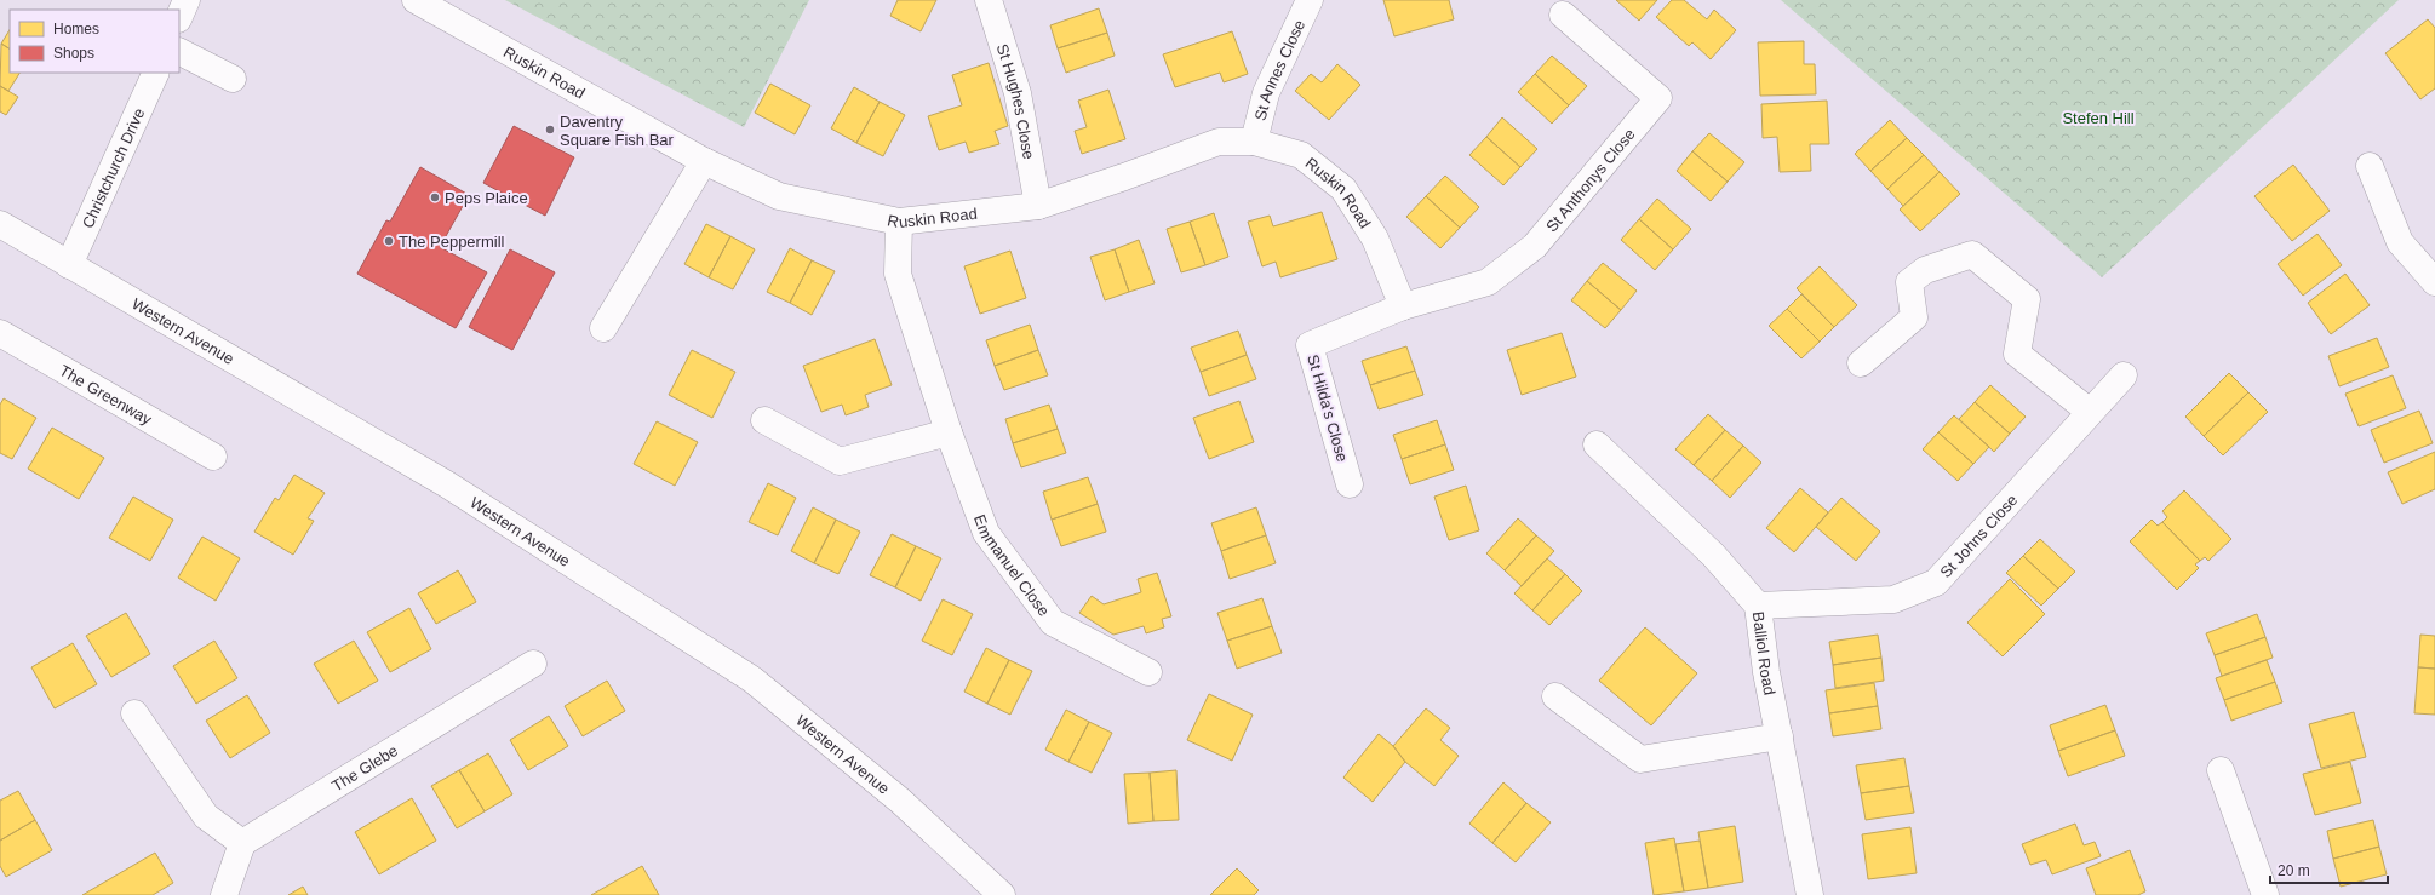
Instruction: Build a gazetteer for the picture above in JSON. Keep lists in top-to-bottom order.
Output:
{
  "streets": {
    "street": [
      "St Annes Close",
      "Ruskin Road",
      "St Hughes Close",
      "Christchurch Drive",
      "St Anthonys Close",
      "Western Avenue",
      "The Greenway",
      "St Hilda's Close",
      "St Johns Close",
      "Emmanuel Close",
      "Balliol Road",
      "The Glebe"
    ]
  },
  "crossings": [
    ["St Annes Close", "Ruskin Road"],
    ["Ruskin Road", "St Hughes Close"],
    ["Ruskin Road", "St Anthonys Close"],
    ["Ruskin Road", "St Hilda's Close"],
    ["Ruskin Road", "Emmanuel Close"],
    ["Christchurch Drive", "Western Avenue"],
    ["St Anthonys Close", "St Hilda's Close"],
    ["St Johns Close", "Balliol Road"]
  ],
  "parks": ["Stefen Hill"],
  "places": ["Daventry Square Fish Bar", "Peps Plaice", "The Peppermill"],
  "legend": ["Homes", "Shops"],
  "scale_bar": "20 m"
}
